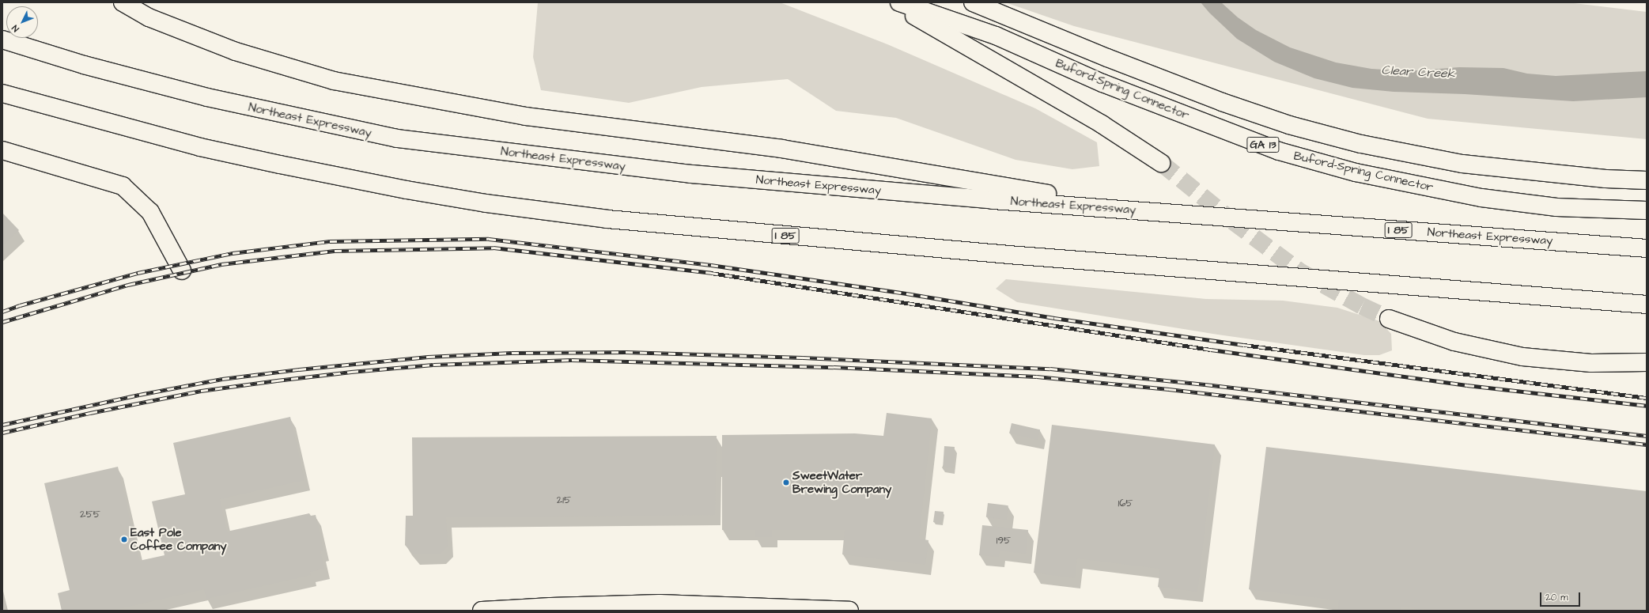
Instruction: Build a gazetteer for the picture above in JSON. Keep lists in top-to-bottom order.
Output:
{
  "streets": {
    "main road": [
      "Buford-Spring Connector",
      "Northeast Expressway",
      "GA 13",
      "I 85"
    ]
  },
  "water": ["Clear Creek"],
  "places": ["SweetWater Brewing Company", "East Pole Coffee Company"],
  "house_numbers": [
    "215",
    "165",
    "255",
    "195"
  ],
  "scale_bar": "20 m",
  "north": "bottom left"
}
